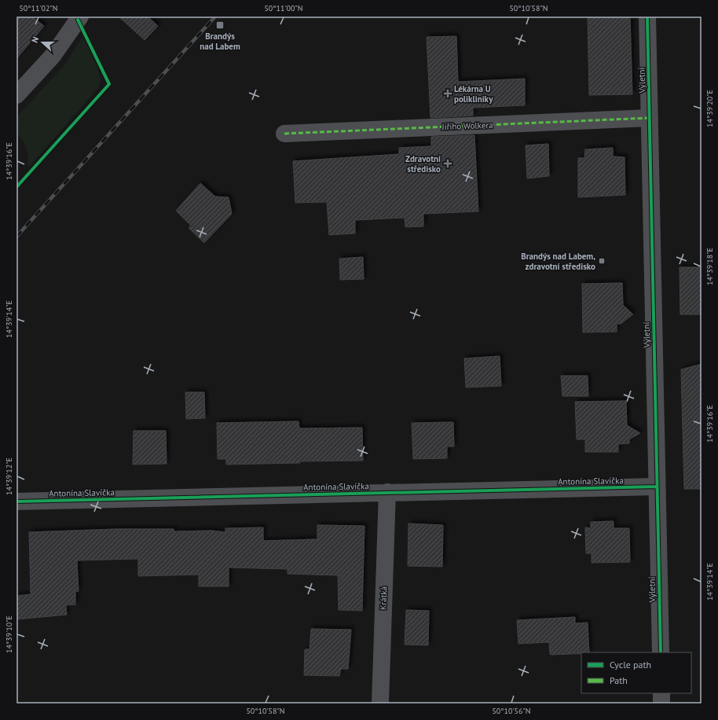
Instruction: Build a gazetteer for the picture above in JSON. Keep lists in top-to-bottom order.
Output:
{
  "streets": {
    "street": [
      "Výletní",
      "Jiřího Wolkera",
      "Antonína Slavíčka",
      "Krátká"
    ]
  },
  "crossings": [
    ["Výletní", "Jiřího Wolkera"],
    ["Výletní", "Antonína Slavíčka"],
    ["Antonína Slavíčka", "Krátká"]
  ],
  "places": {
    "transit": ["Brandýs nad Labem", "Brandýs nad Labem, zdravotní středisko"],
    "health": ["Lékárna U polikliniky", "Zdravotní středisko"]
  },
  "legend": ["Cycle path", "Path"],
  "north": "left",
  "coordinates": [
    "50°11'02\"N",
    "50°11'00\"N",
    "50°10'58\"N",
    "14°39'20\"E",
    "14°39'16\"E",
    "14°39'18\"E",
    "14°39'14\"E",
    "14°39'12\"E",
    "14°39'10\"E",
    "50°10'56\"N"
  ]
}
